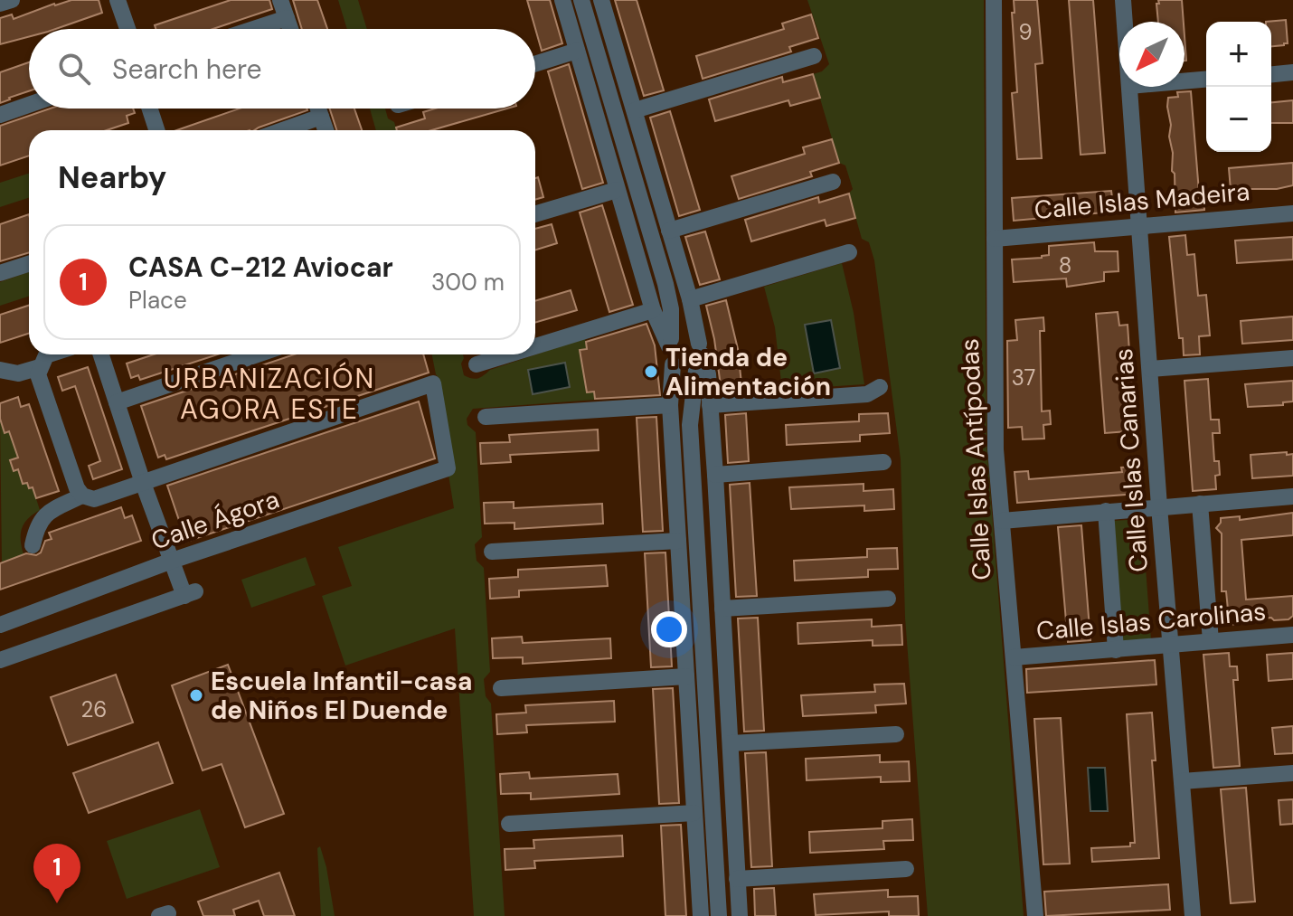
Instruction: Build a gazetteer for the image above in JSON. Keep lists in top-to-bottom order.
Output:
{
  "streets": {
    "street": [
      "Calle Islas Madeira",
      "Calle Islas Antípodas",
      "Calle Islas Canarias",
      "Calle Ágora",
      "Calle Islas Carolinas"
    ]
  },
  "crossings": [
    ["Calle Islas Madeira", "Calle Islas Antípodas"],
    ["Calle Islas Madeira", "Calle Islas Canarias"],
    ["Calle Islas Antípodas", "Calle Islas Carolinas"],
    ["Calle Islas Canarias", "Calle Islas Carolinas"]
  ],
  "districts": ["URBANIZACIÓN AGORA ESTE"],
  "places": ["Tienda de Alimentación", "Escuela Infantil-casa de Niños El Duende"],
  "house_numbers": [
    "9",
    "8",
    "37",
    "26"
  ],
  "north": "bottom left",
  "page": {
    "map_buttons": ["+", "−"],
    "search": "Search here",
    "heading": "Nearby",
    "list": [
      {
        "mark": "1",
        "name": "CASA C-212 Aviocar",
        "note": "Place",
        "value": "300 m"
      }
    ],
    "pins": "1"
  }
}
